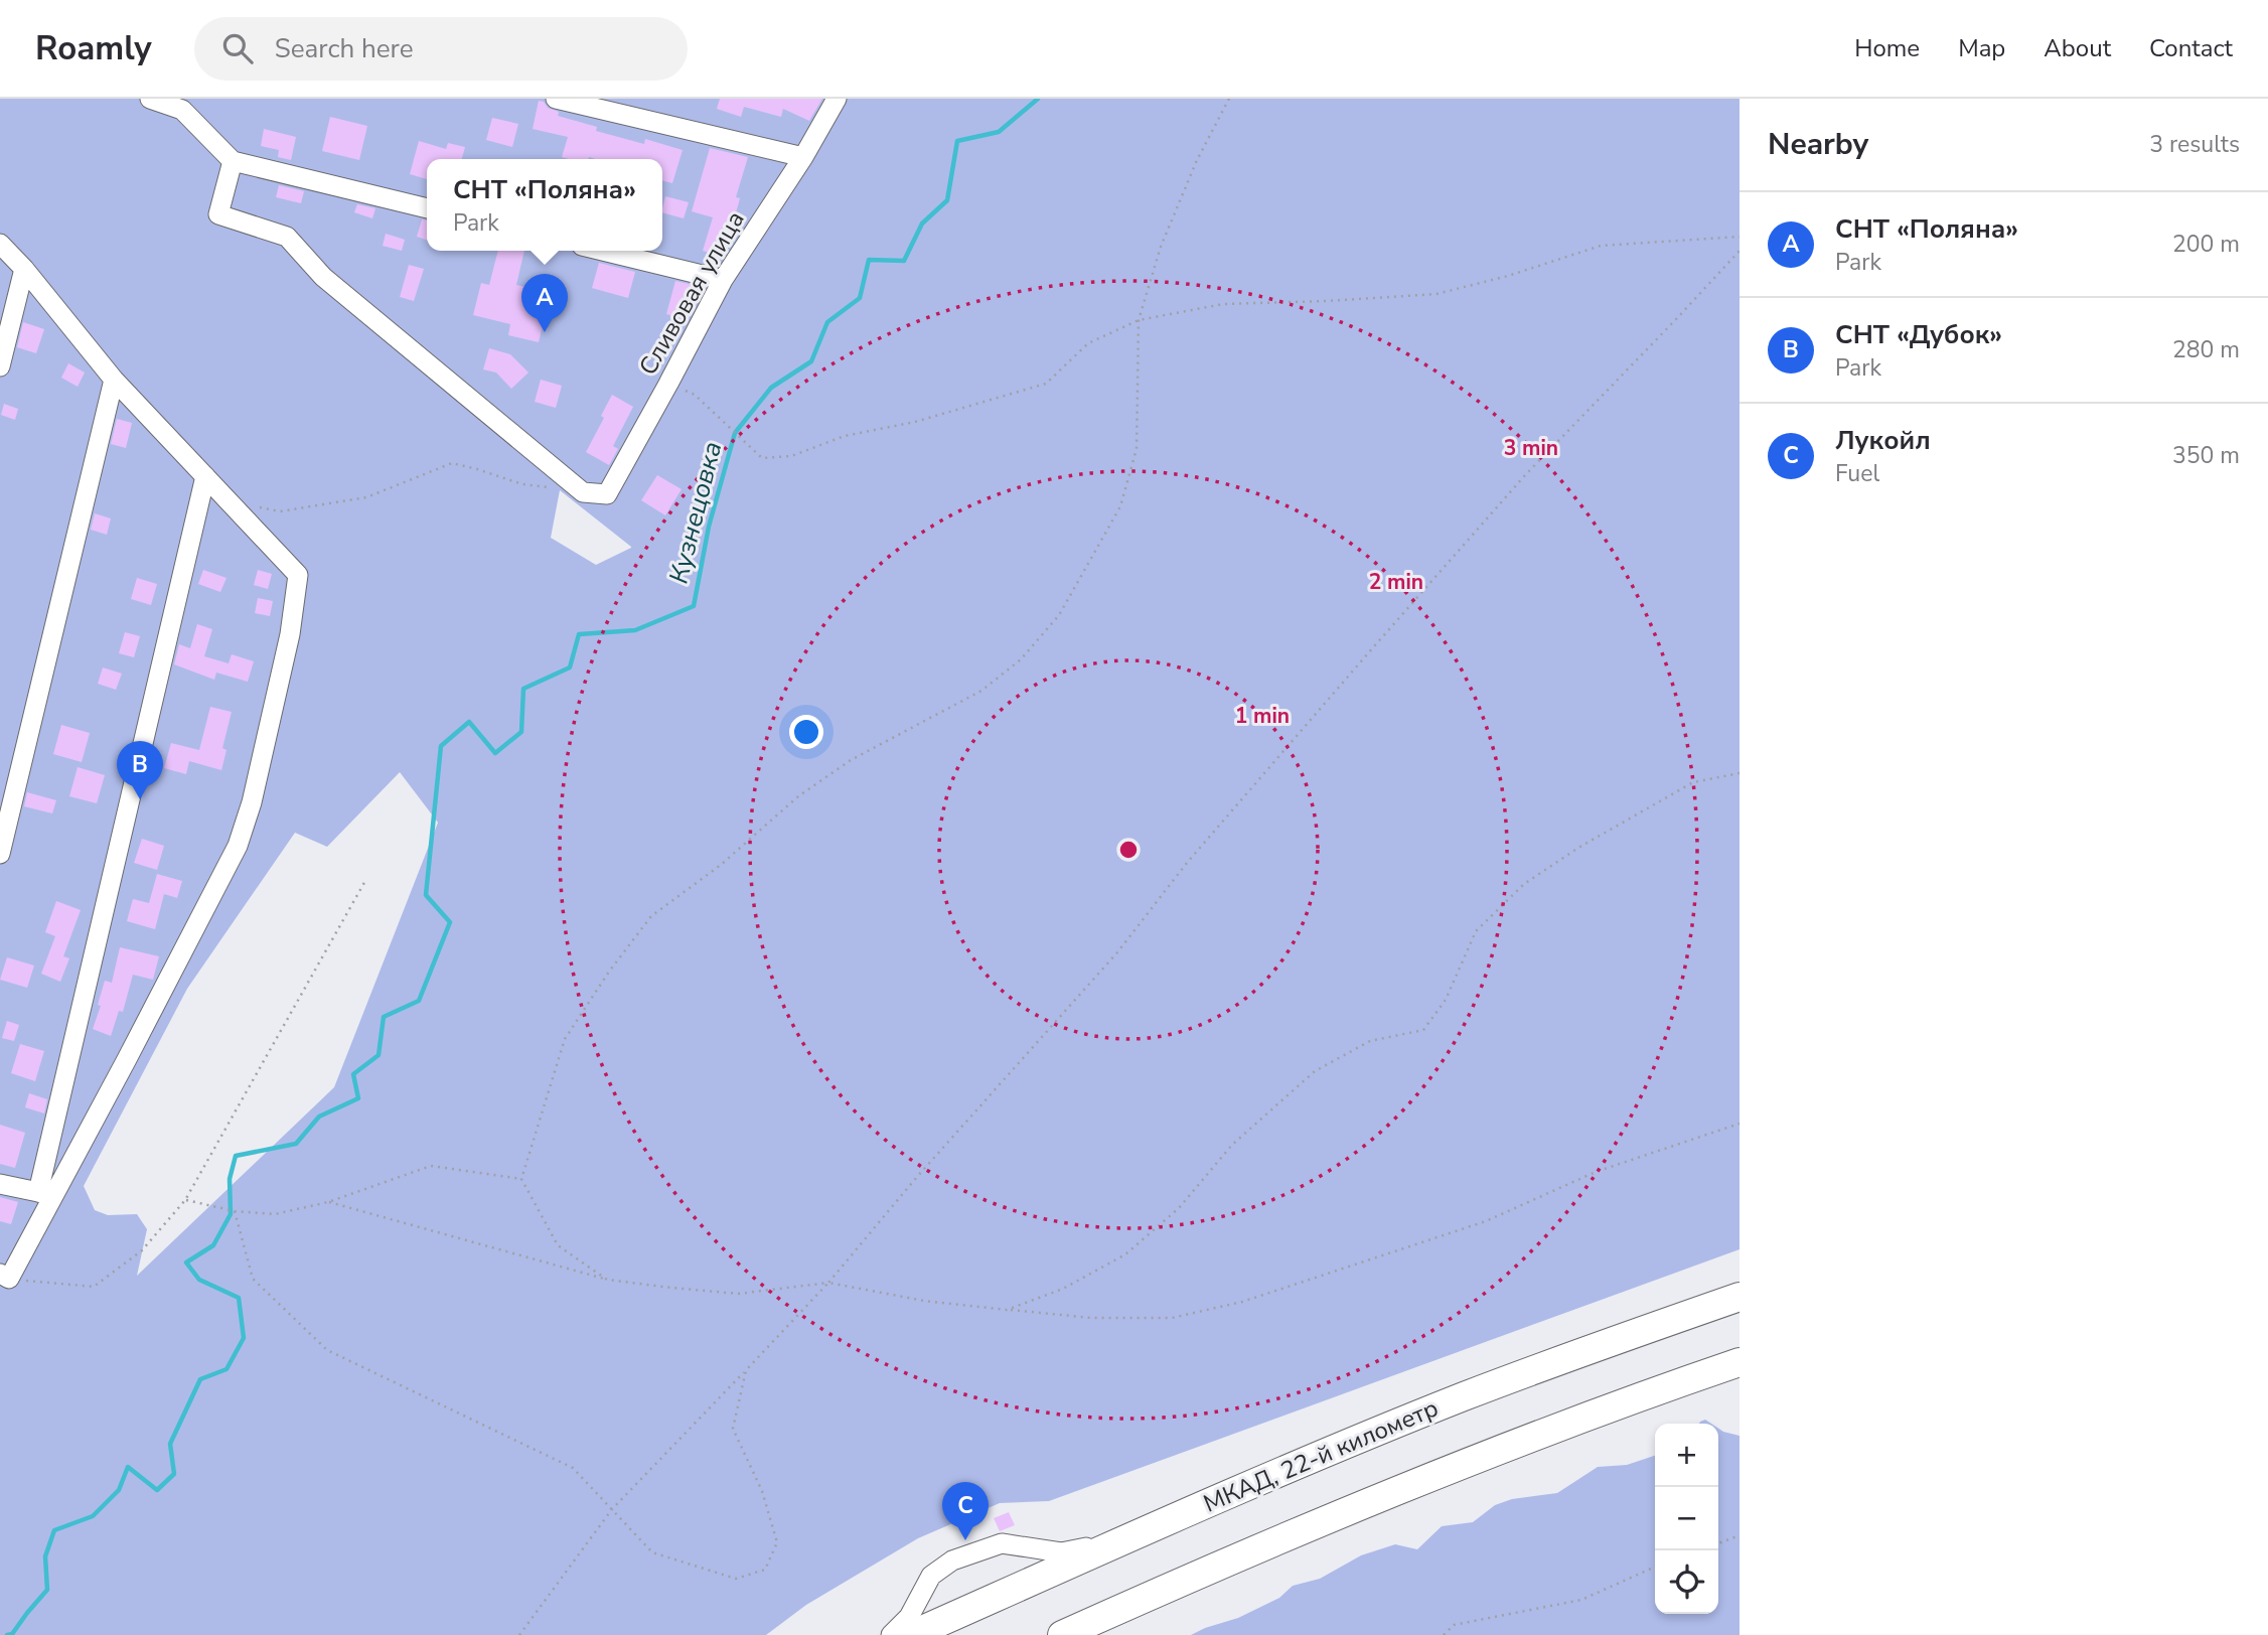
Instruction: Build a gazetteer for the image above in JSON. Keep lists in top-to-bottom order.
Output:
{
  "streets": {
    "highway": ["МКАД, 22-й километр"],
    "lane": ["Сливовая улица"]
  },
  "water": ["Кузнецовка"],
  "page": {
    "header": "Roamly",
    "search": "Search here",
    "nav": [
      "Home",
      "Map",
      "About",
      "Contact"
    ],
    "heading": ["Nearby", "3 results"],
    "popup": ["СНТ «Поляна»", "Park"],
    "list": [
      {
        "mark": "A",
        "name": "СНТ «Поляна»",
        "note": "Park",
        "value": "200 m"
      },
      {
        "mark": "B",
        "name": "СНТ «Дубок»",
        "note": "Park",
        "value": "280 m"
      },
      {
        "mark": "C",
        "name": "Лукойл",
        "note": "Fuel",
        "value": "350 m"
      }
    ],
    "pins": ["A", "B", "C"],
    "map_buttons": ["+", "−"]
  },
  "rings": ["3 min", "2 min", "1 min"]
}
